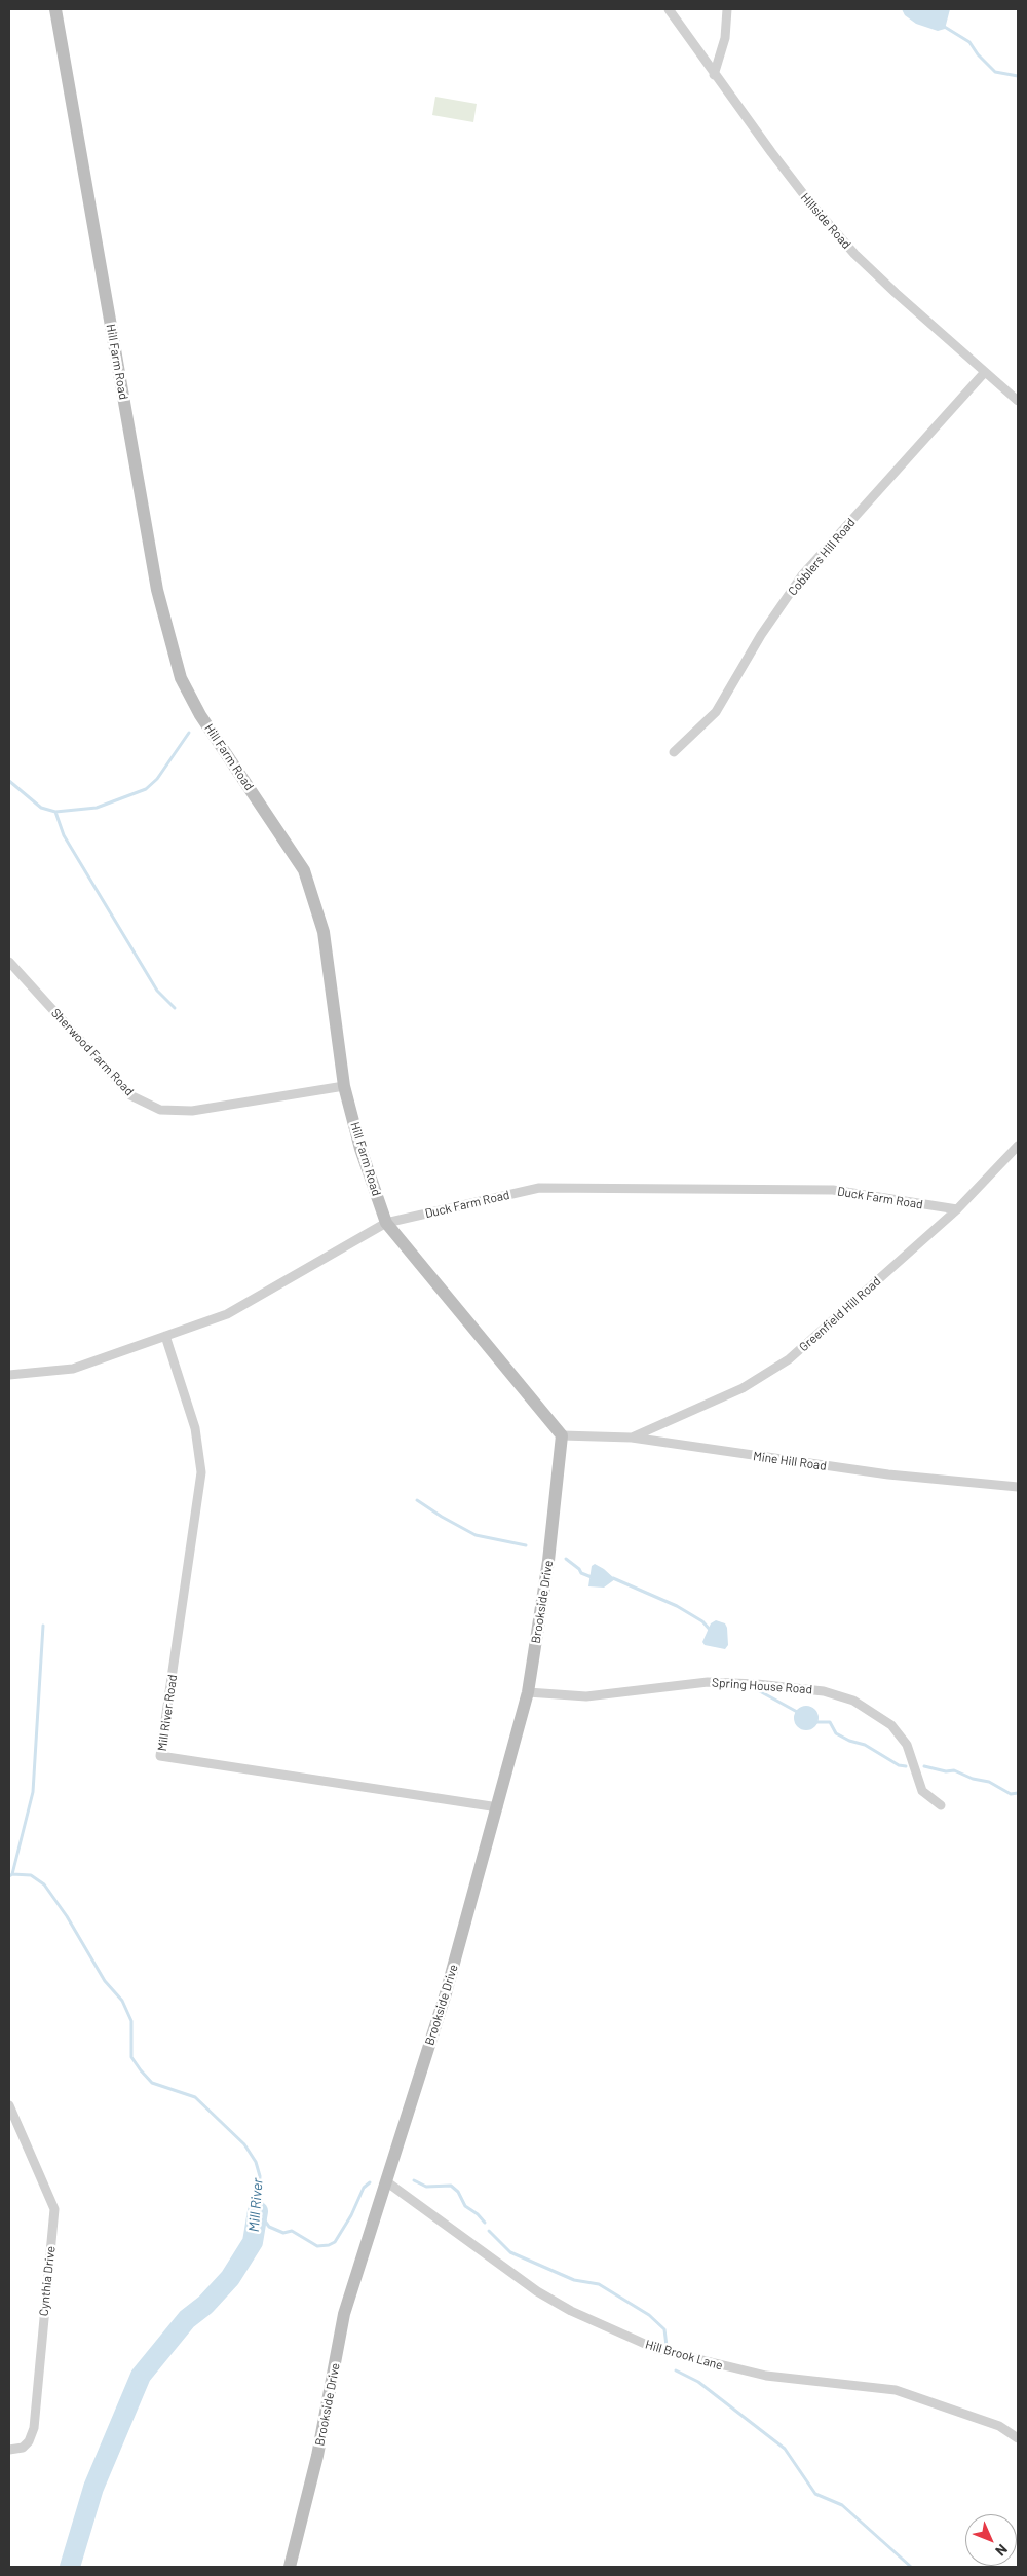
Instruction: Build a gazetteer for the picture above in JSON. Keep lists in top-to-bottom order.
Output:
{
  "streets": {
    "main road": ["Hill Farm Road", "Brookside Drive"],
    "street": [
      "Hillside Road",
      "Cobblers Hill Road",
      "Sherwood Farm Road",
      "Duck Farm Road",
      "Greenfield Hill Road",
      "Mine Hill Road",
      "Spring House Road",
      "Mill River Road",
      "Cynthia Drive",
      "Hill Brook Lane"
    ]
  },
  "crossings": [
    ["Hillside Road", "Cobblers Hill Road"],
    ["Hill Farm Road", "Sherwood Farm Road"],
    ["Hill Farm Road", "Duck Farm Road"],
    ["Hill Farm Road", "Mine Hill Road"],
    ["Hill Farm Road", "Brookside Drive"],
    ["Duck Farm Road", "Greenfield Hill Road"],
    ["Duck Farm Road", "Mill River Road"],
    ["Greenfield Hill Road", "Mine Hill Road"],
    ["Mine Hill Road", "Brookside Drive"],
    ["Brookside Drive", "Spring House Road"],
    ["Brookside Drive", "Mill River Road"],
    ["Brookside Drive", "Hill Brook Lane"]
  ],
  "water": ["Mill River"],
  "north": "bottom right"
}
